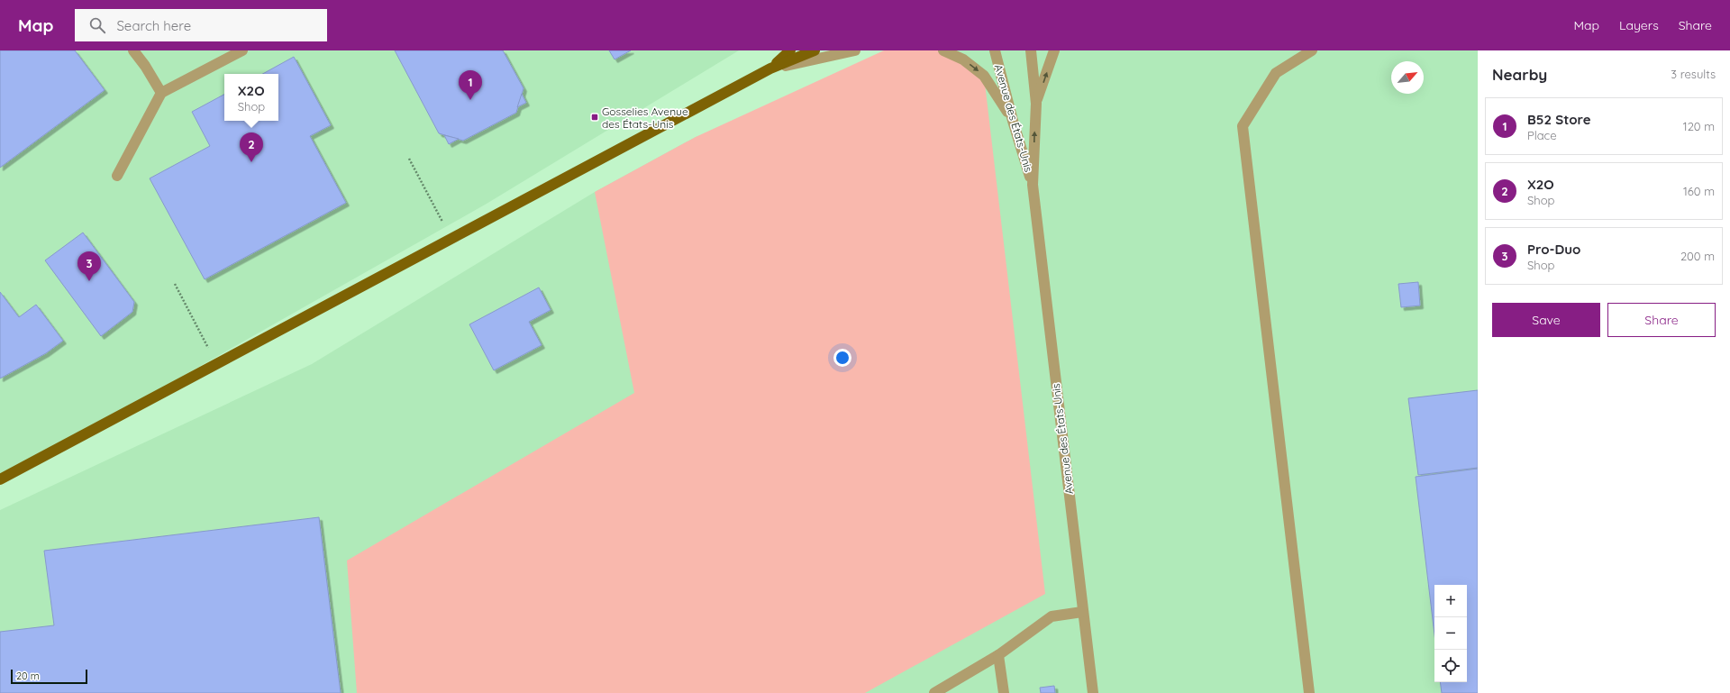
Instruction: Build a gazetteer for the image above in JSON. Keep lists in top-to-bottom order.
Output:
{
  "streets": {
    "street": ["Avenue des États-Unis"]
  },
  "places": {
    "transit": ["Gosselies Avenue des États-Unis"]
  },
  "scale_bar": "20 m",
  "north": "top right",
  "page": {
    "header": "Map",
    "search": "Search here",
    "nav": ["Map", "Layers", "Share"],
    "heading": ["Nearby", "3 results"],
    "pins": ["1", "2", "3"],
    "popup": ["X2O", "Shop"],
    "list": [
      {
        "mark": "1",
        "name": "B52 Store",
        "note": "Place",
        "value": "120 m"
      },
      {
        "mark": "2",
        "name": "X2O",
        "note": "Shop",
        "value": "160 m"
      },
      {
        "mark": "3",
        "name": "Pro-Duo",
        "note": "Shop",
        "value": "200 m"
      }
    ],
    "buttons": ["Save", "Share"],
    "map_buttons": ["+", "−"],
    "scale": "20 m"
  }
}
